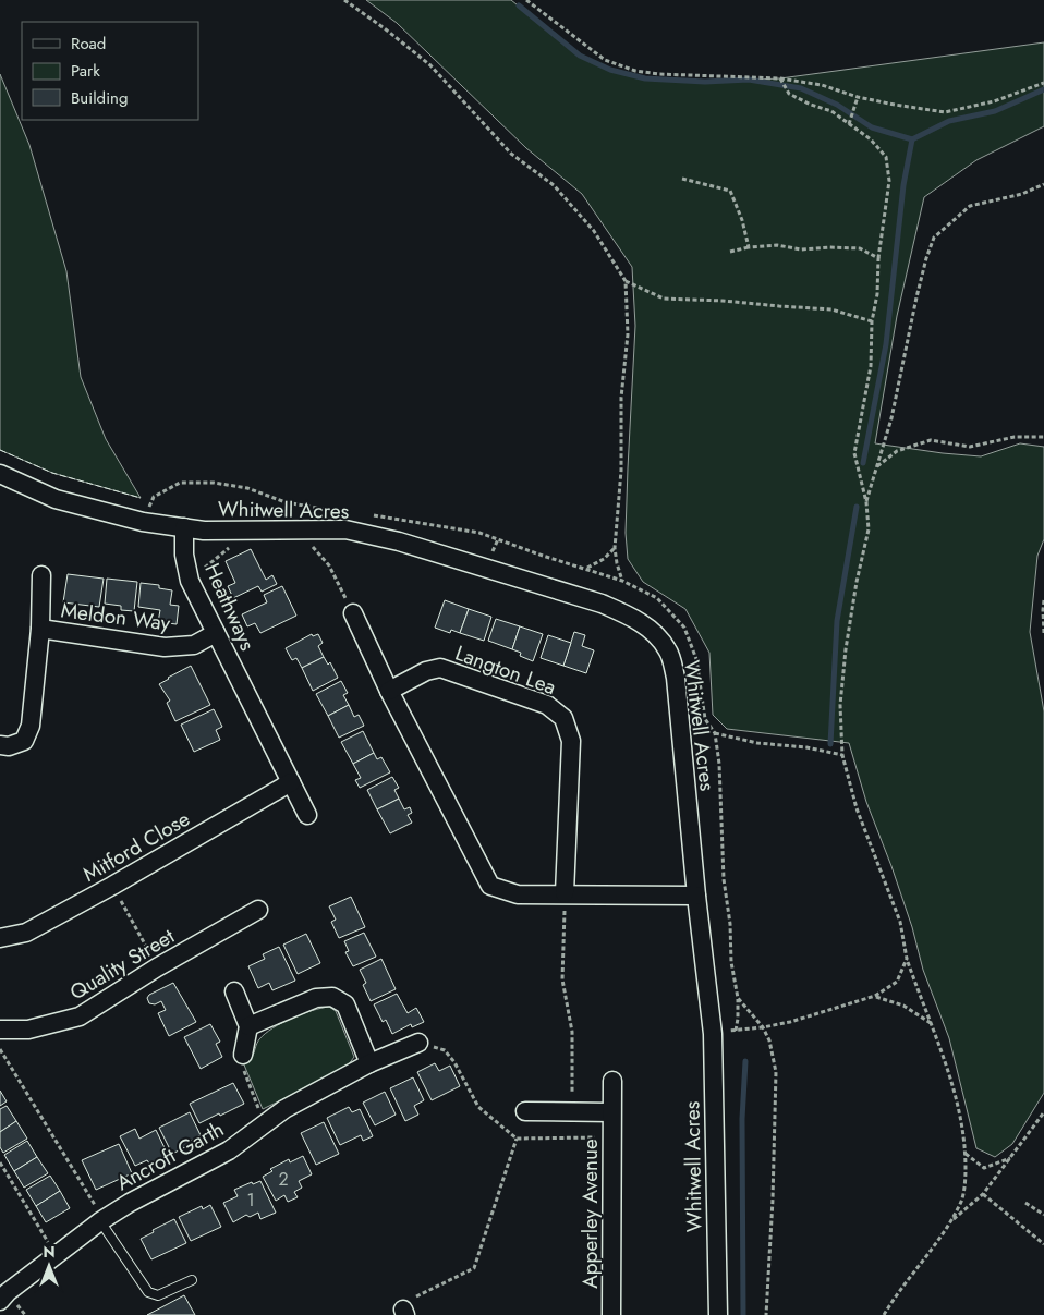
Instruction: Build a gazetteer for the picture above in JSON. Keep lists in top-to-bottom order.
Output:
{
  "streets": {
    "street": [
      "Whitwell Acres",
      "Heathways",
      "Meldon Way",
      "Langton Lea",
      "Mitford Close",
      "Quality Street",
      "Ancroft Garth",
      "Apperley Avenue"
    ]
  },
  "crossings": [
    ["Whitwell Acres", "Heathways"],
    ["Heathways", "Meldon Way"],
    ["Heathways", "Mitford Close"]
  ],
  "house_numbers": ["2", "1"],
  "legend": ["Road", "Park", "Building"],
  "north": "top"
}
